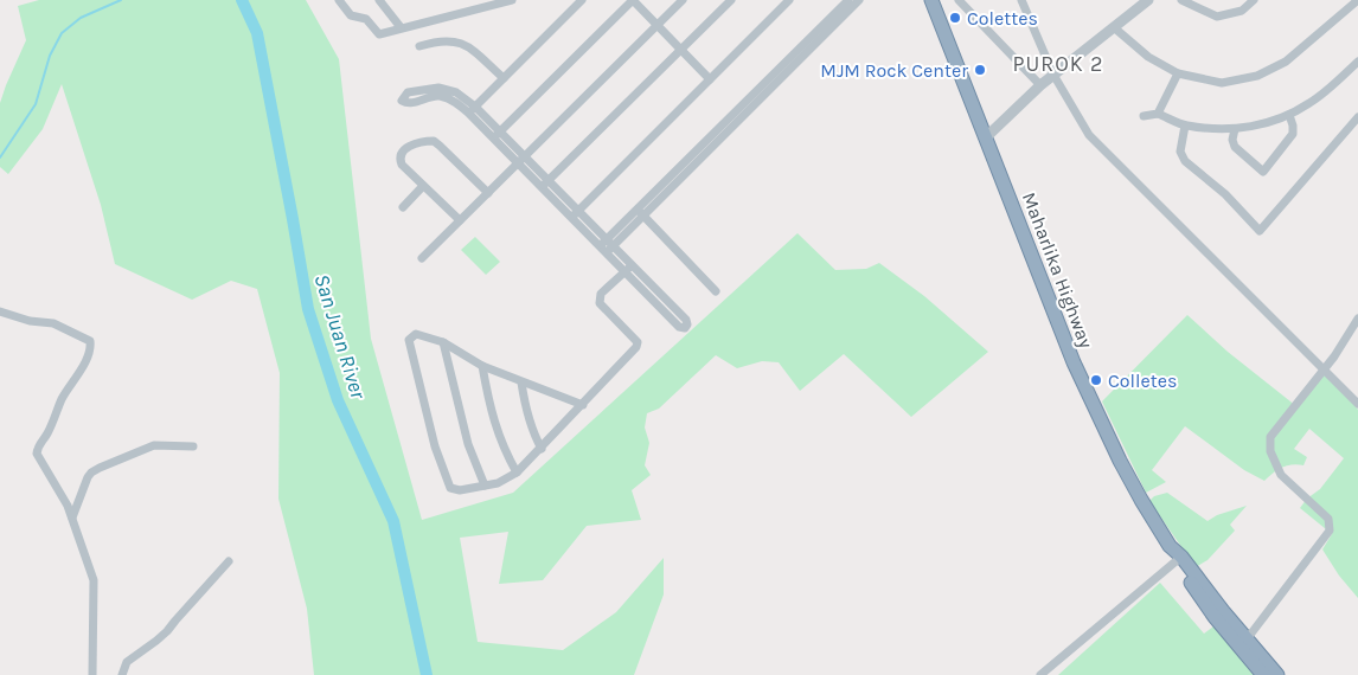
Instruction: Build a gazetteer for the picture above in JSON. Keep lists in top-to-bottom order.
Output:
{
  "streets": {
    "highway": ["Maharlika Highway"]
  },
  "districts": ["PUROK 2"],
  "water": ["San Juan River"],
  "places": ["Colettes", "MJM Rock Center", "Colletes"]
}
